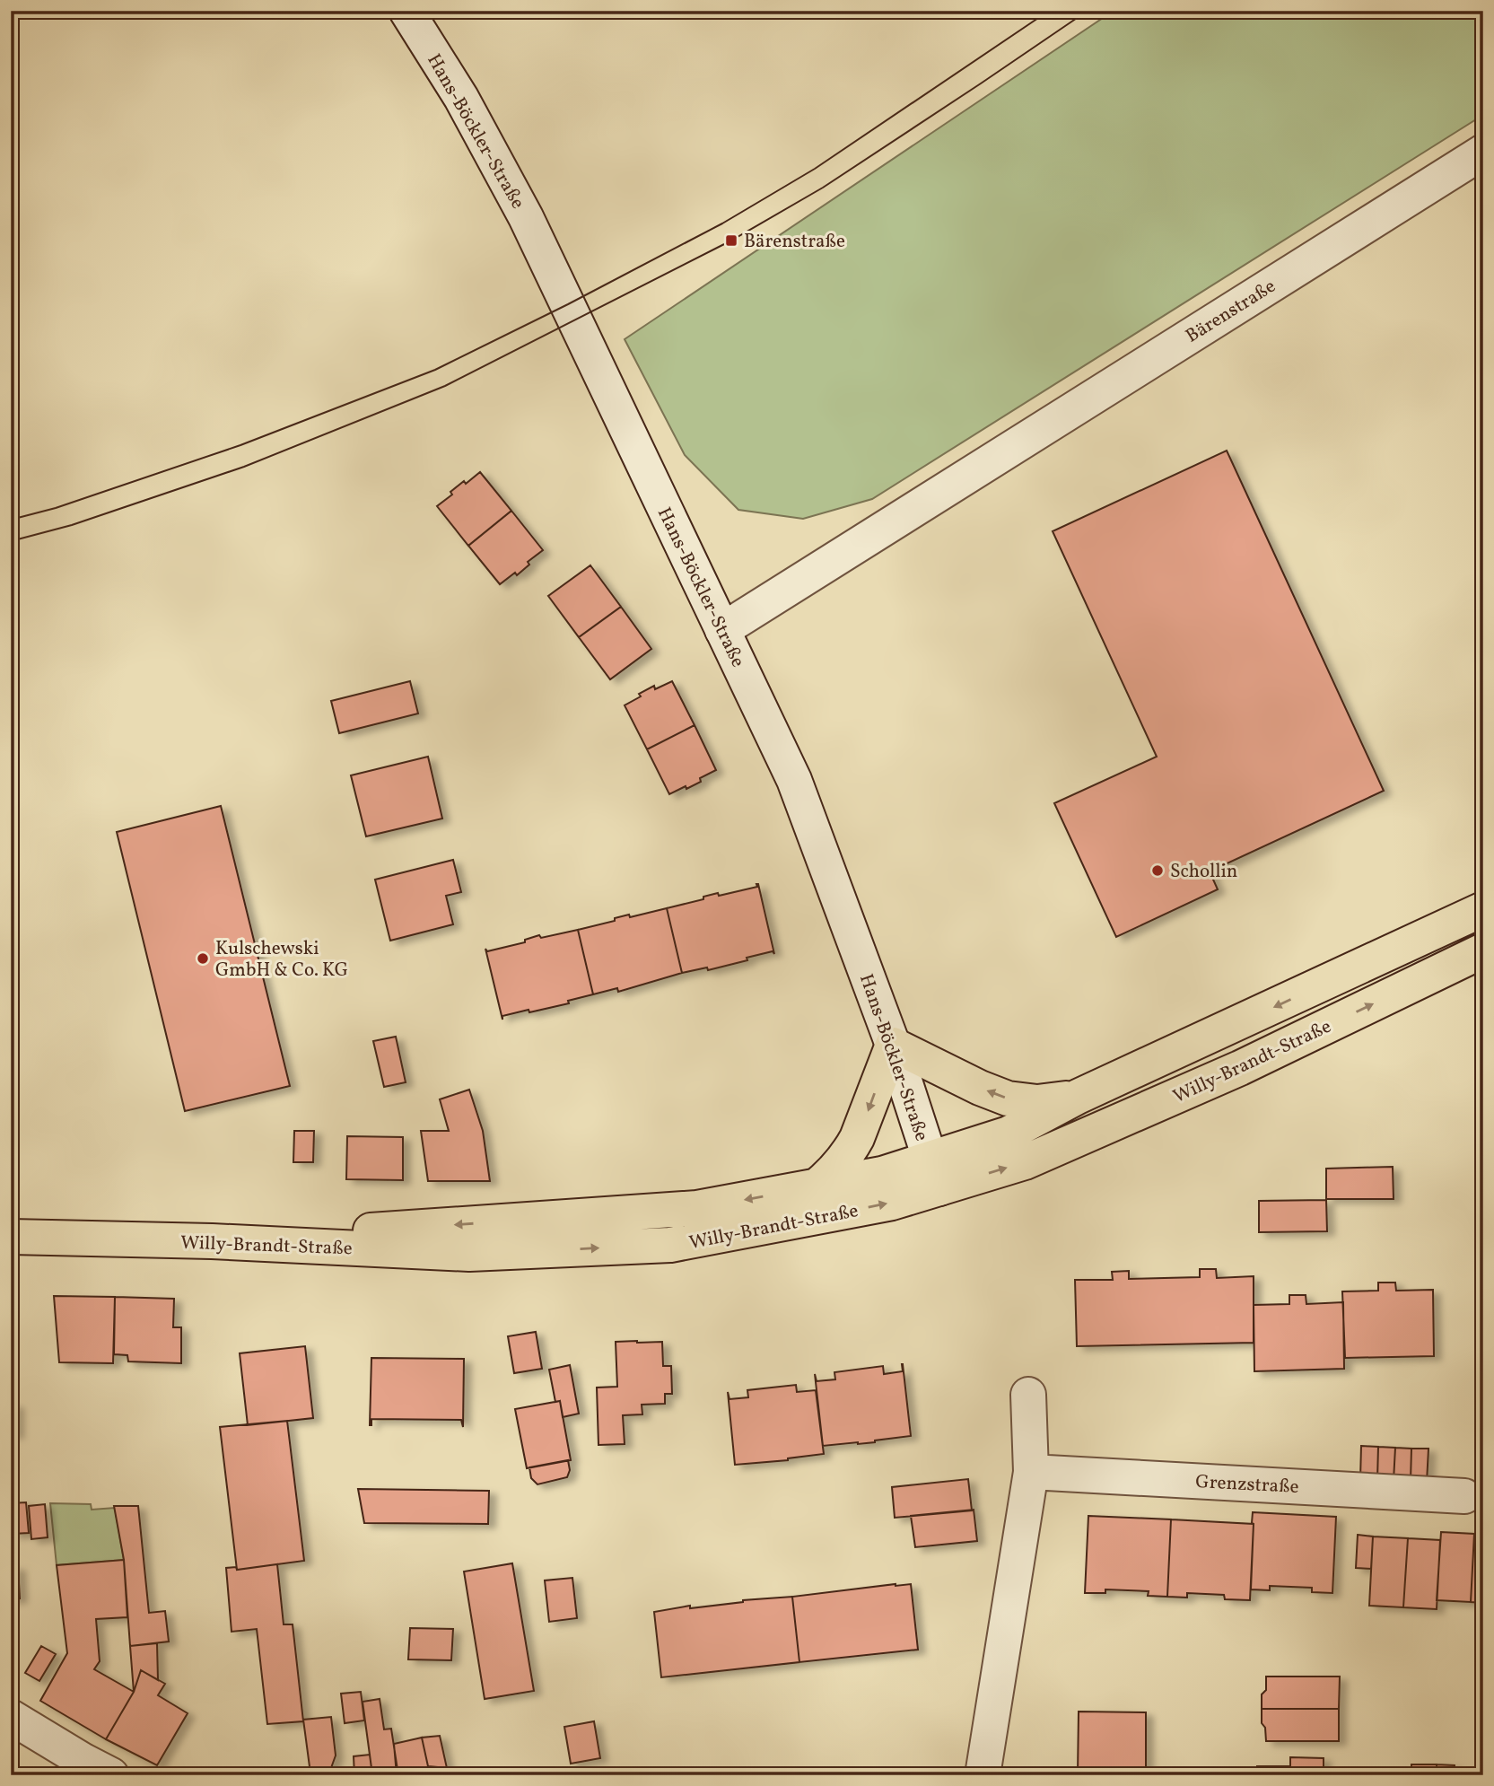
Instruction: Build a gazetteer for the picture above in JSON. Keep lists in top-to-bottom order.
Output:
{
  "streets": {
    "main road": ["Willy-Brandt-Straße"],
    "street": ["Hans-Böckler-Straße", "Bärenstraße", "Grenzstraße"]
  },
  "crossings": [
    ["Hans-Böckler-Straße", "Bärenstraße"],
    ["Hans-Böckler-Straße", "Willy-Brandt-Straße"]
  ],
  "places": {
    "transit": ["Bärenstraße"],
    "other": ["Schollin", "Kulschewski GmbH & Co. KG"]
  }
}
